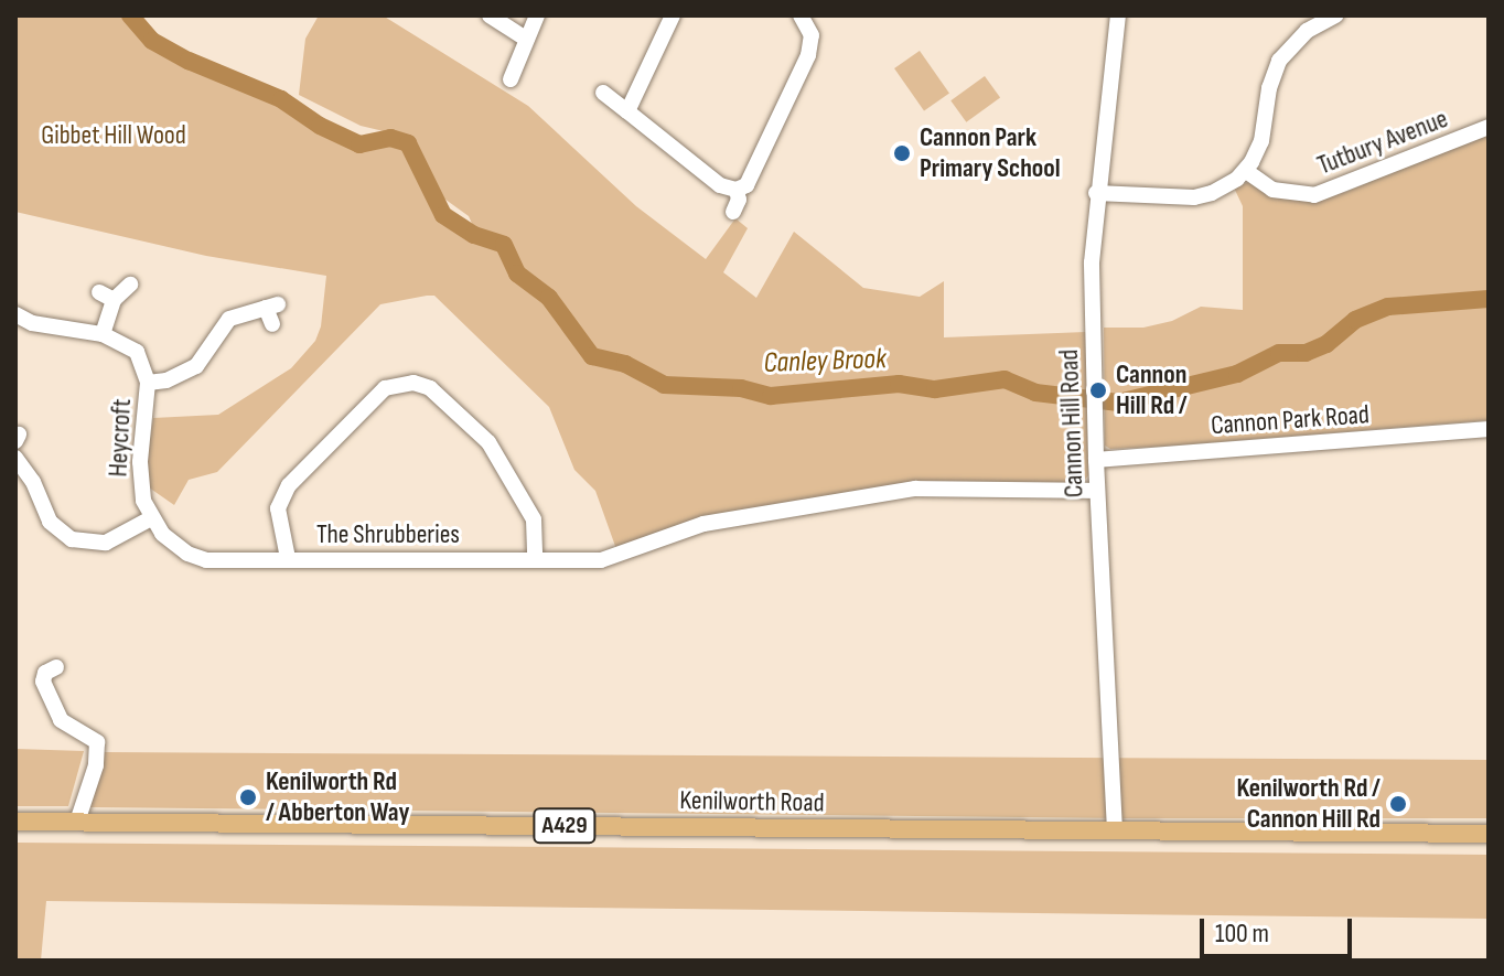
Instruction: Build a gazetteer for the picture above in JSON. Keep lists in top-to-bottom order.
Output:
{
  "streets": {
    "main road": ["Kenilworth Road", "A429"],
    "street": [
      "Tutbury Avenue",
      "Cannon Park Road",
      "Cannon Hill Road",
      "Heycroft",
      "The Shrubberies"
    ]
  },
  "crossings": [
    ["Cannon Park Road", "Cannon Hill Road"],
    ["Cannon Hill Road", "The Shrubberies"],
    ["Cannon Hill Road", "Kenilworth Road"]
  ],
  "water": ["Canley Brook"],
  "parks": ["Gibbet Hill Wood"],
  "places": [
    "Cannon Park Primary School",
    "Cannon Hill Rd /",
    "Kenilworth Rd / Abberton Way",
    "Kenilworth Rd / Cannon Hill Rd"
  ],
  "scale_bar": "100 m"
}
